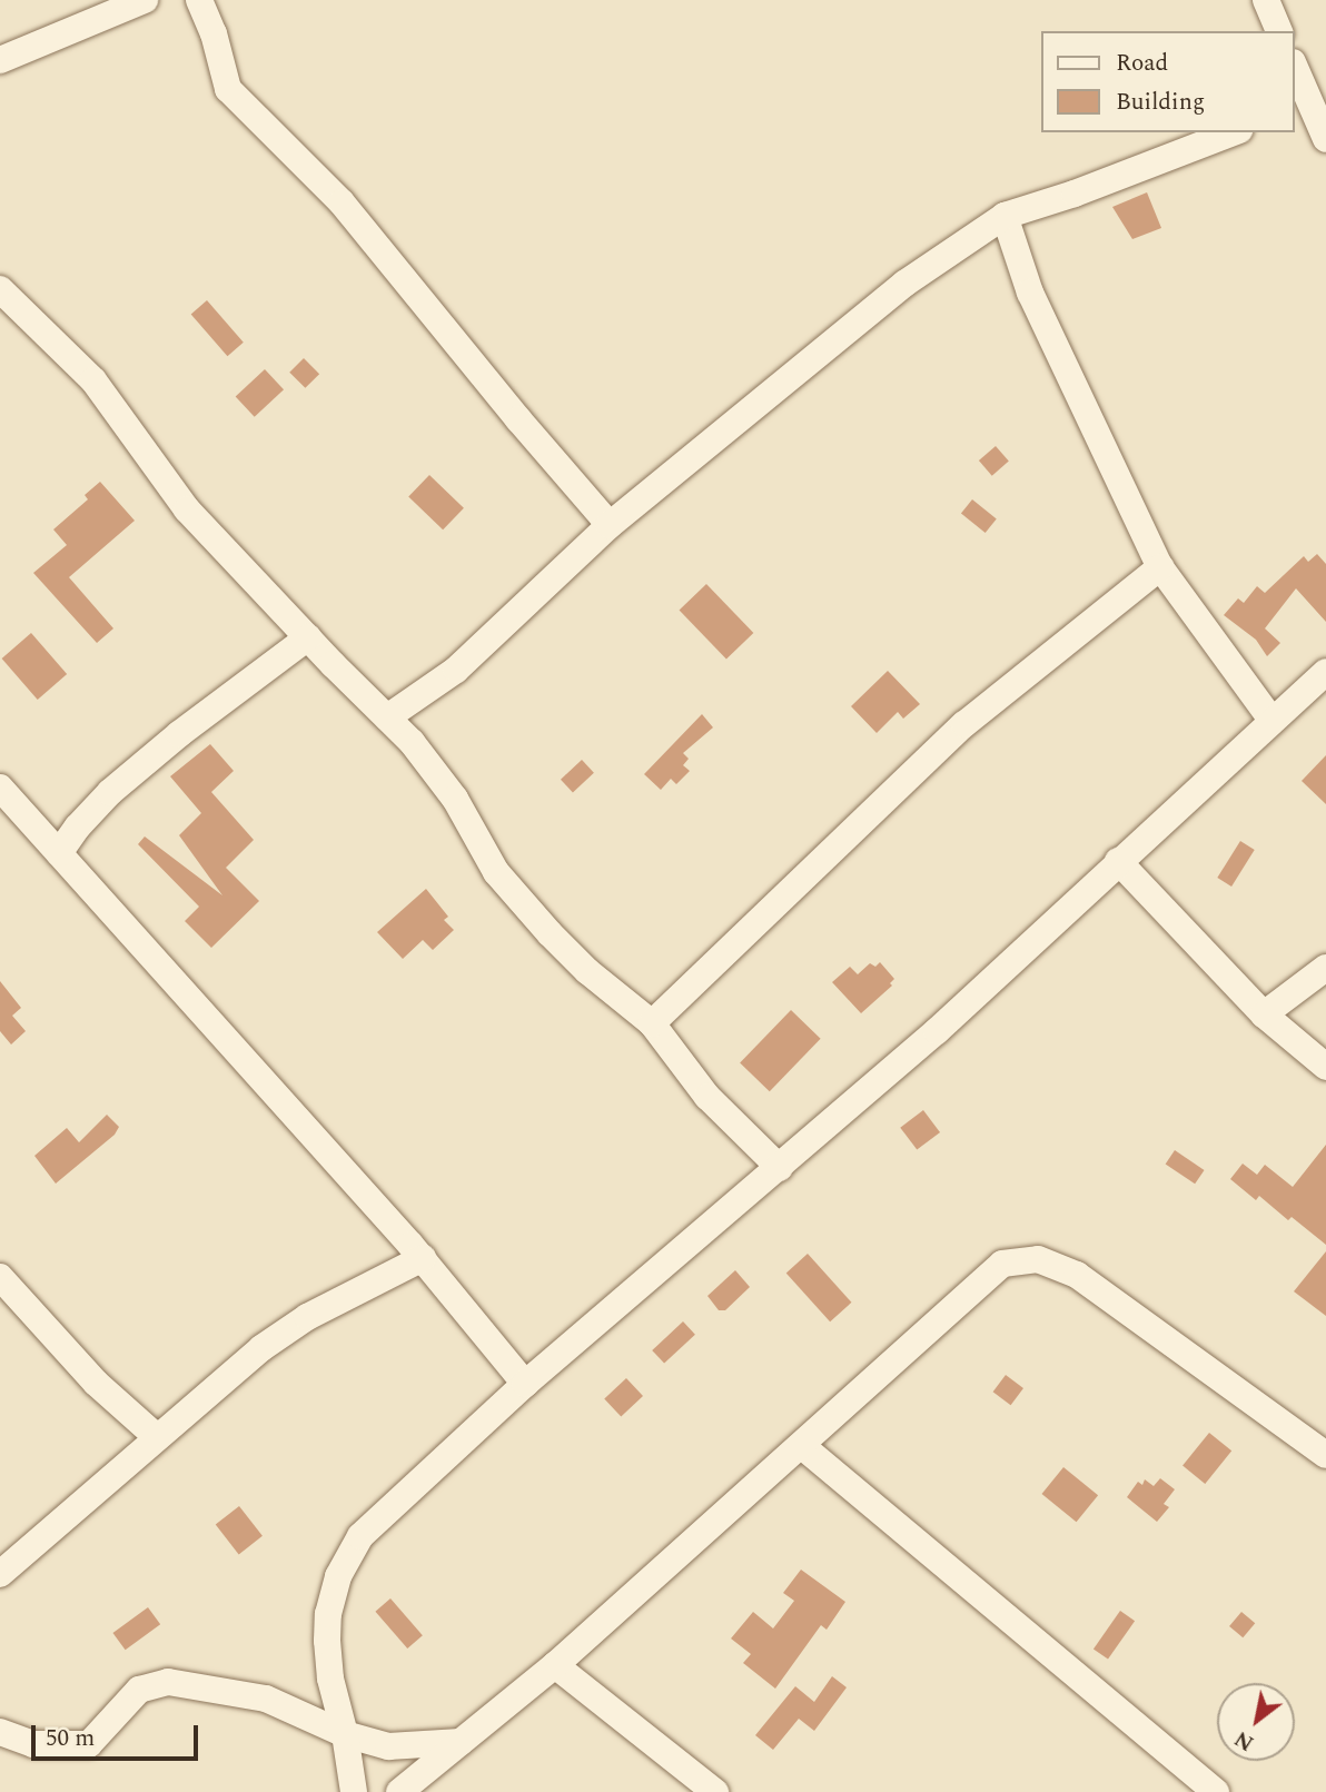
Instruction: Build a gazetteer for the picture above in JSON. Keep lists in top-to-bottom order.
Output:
{
  "legend": ["Road", "Building"],
  "scale_bar": "50 m",
  "north": "bottom left"
}
